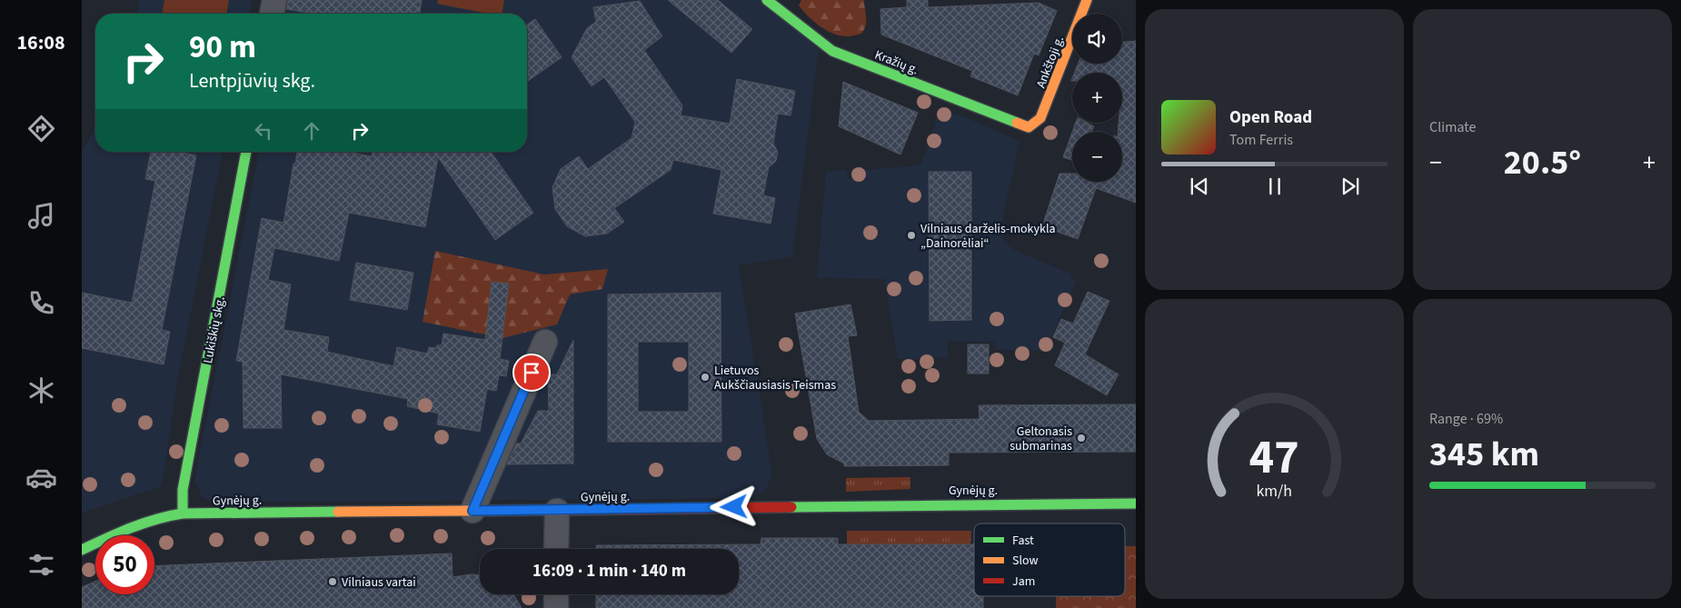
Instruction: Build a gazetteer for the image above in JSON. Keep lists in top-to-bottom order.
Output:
{
  "streets": {
    "main road": [
      "Kražių g.",
      "Ankštoji g.",
      "Lukiškių skg.",
      "Gynėjų g."
    ]
  },
  "crossings": [
    ["Kražių g.", "Ankštoji g."],
    ["Lukiškių skg.", "Gynėjų g."]
  ],
  "places": [
    "Vilniaus darželis-mokykla „Dainorėliai“",
    "Lietuvos Aukščiausiasis Teismas",
    "Geltonasis submarinas",
    "Vilniaus vartai"
  ],
  "legend": ["Fast", "Slow", "Jam"],
  "page": {
    "tabs": "16:08",
    "tile": [
      "Climate",
      ["Range · 69%", "345 km"]
    ],
    "map_buttons": ["+", "−"],
    "turn": ["90 m", "Lentpjūvių skg."],
    "song": ["Open Road", "Tom Ferris"],
    "heat": ["−", "20.5°", "+"],
    "limit": "50",
    "trip": "16:09 · 1 min · 140 m",
    "gauge": ["47", "km/h"]
  }
}
